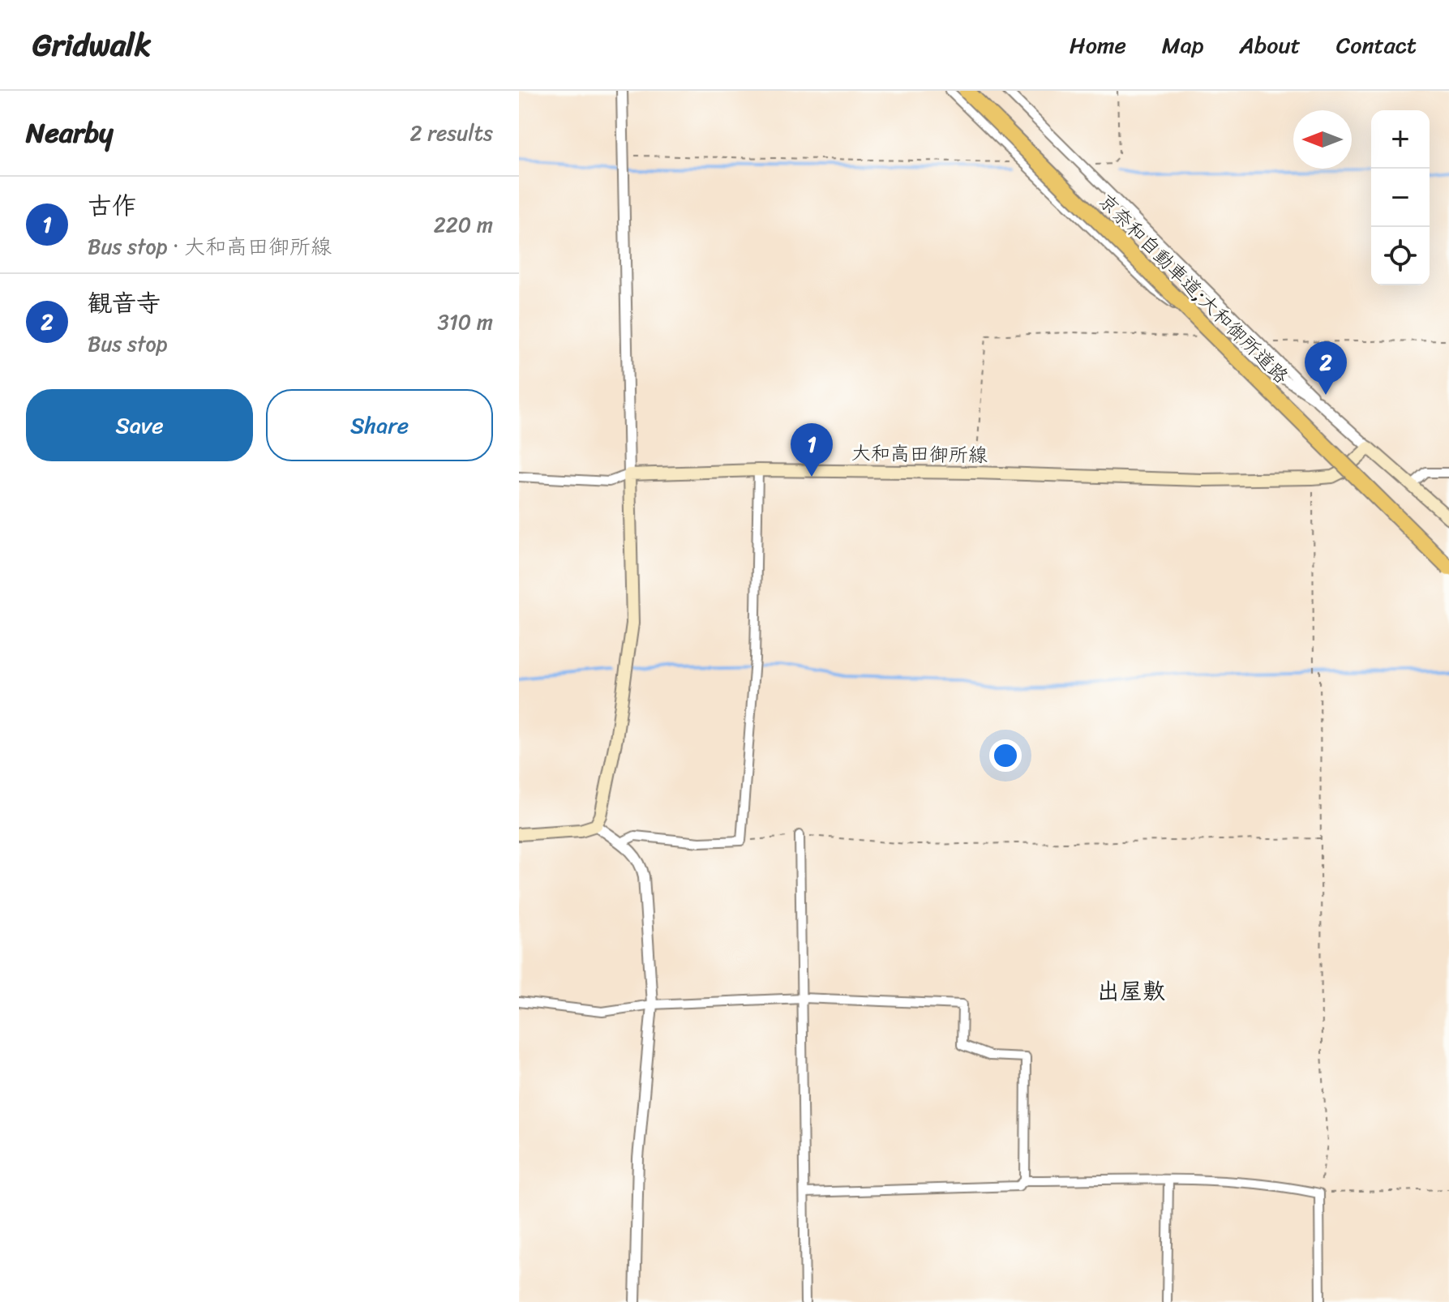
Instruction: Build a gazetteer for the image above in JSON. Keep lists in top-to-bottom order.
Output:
{
  "streets": {
    "highway": ["京奈和自動車道;大和御所道路"],
    "main road": ["大和高田御所線"]
  },
  "districts": ["出屋敷"],
  "north": "left",
  "page": {
    "header": "Gridwalk",
    "nav": [
      "Home",
      "Map",
      "About",
      "Contact"
    ],
    "heading": ["Nearby", "2 results"],
    "map_buttons": ["+", "−"],
    "list": [
      {
        "mark": "1",
        "name": "古作",
        "note": "Bus stop · 大和高田御所線",
        "value": "220 m"
      },
      {
        "mark": "2",
        "name": "観音寺",
        "note": "Bus stop",
        "value": "310 m"
      }
    ],
    "pins": ["2", "1"],
    "buttons": ["Save", "Share"]
  }
}
